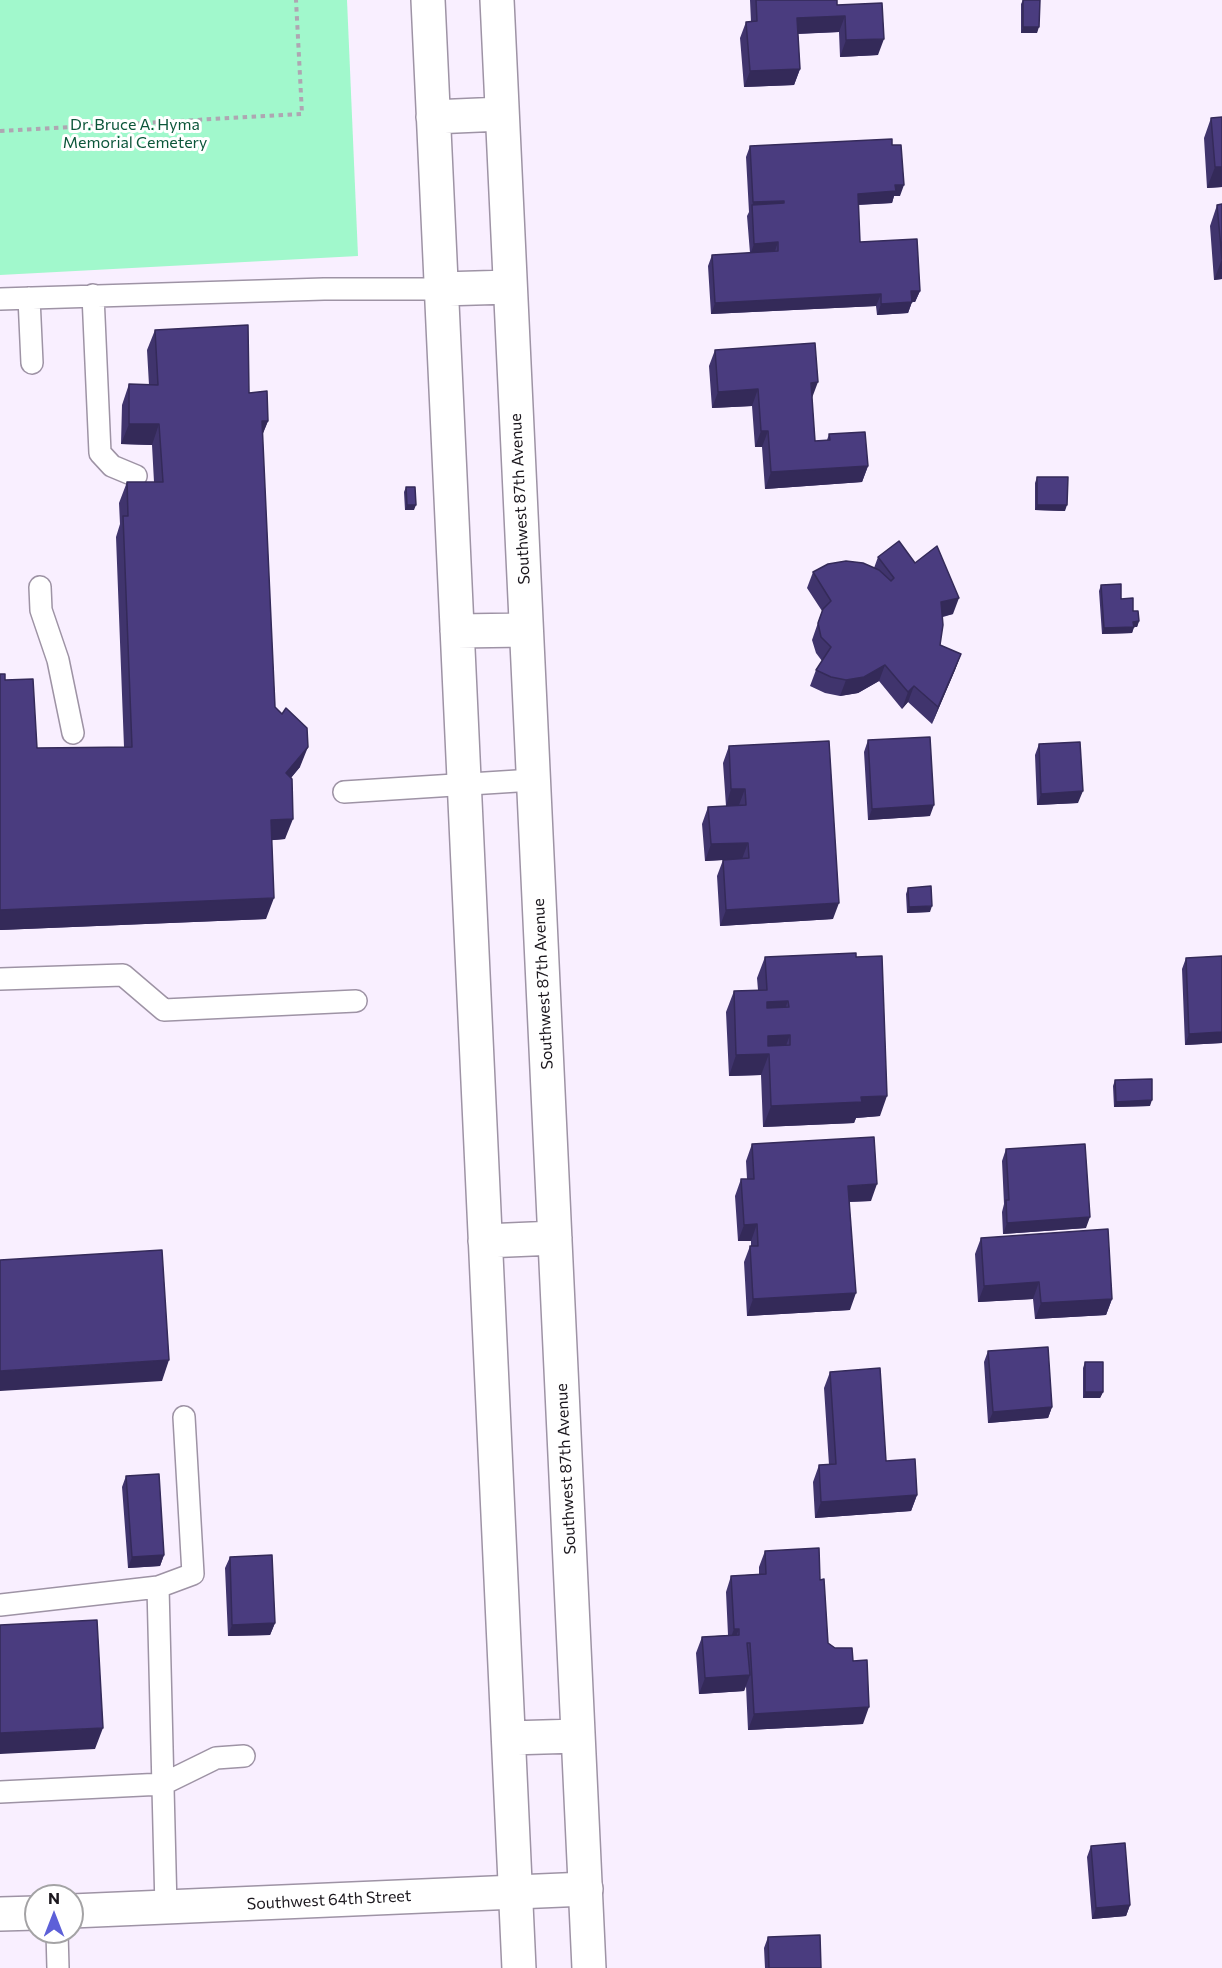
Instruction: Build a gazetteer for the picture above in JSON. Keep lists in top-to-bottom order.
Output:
{
  "streets": {
    "main road": ["Southwest 87th Avenue", "Southwest 64th Street"]
  },
  "crossings": [
    ["Southwest 87th Avenue", "Southwest 64th Street"]
  ],
  "parks": ["Dr. Bruce A. Hyma Memorial Cemetery"],
  "north": "top"
}
